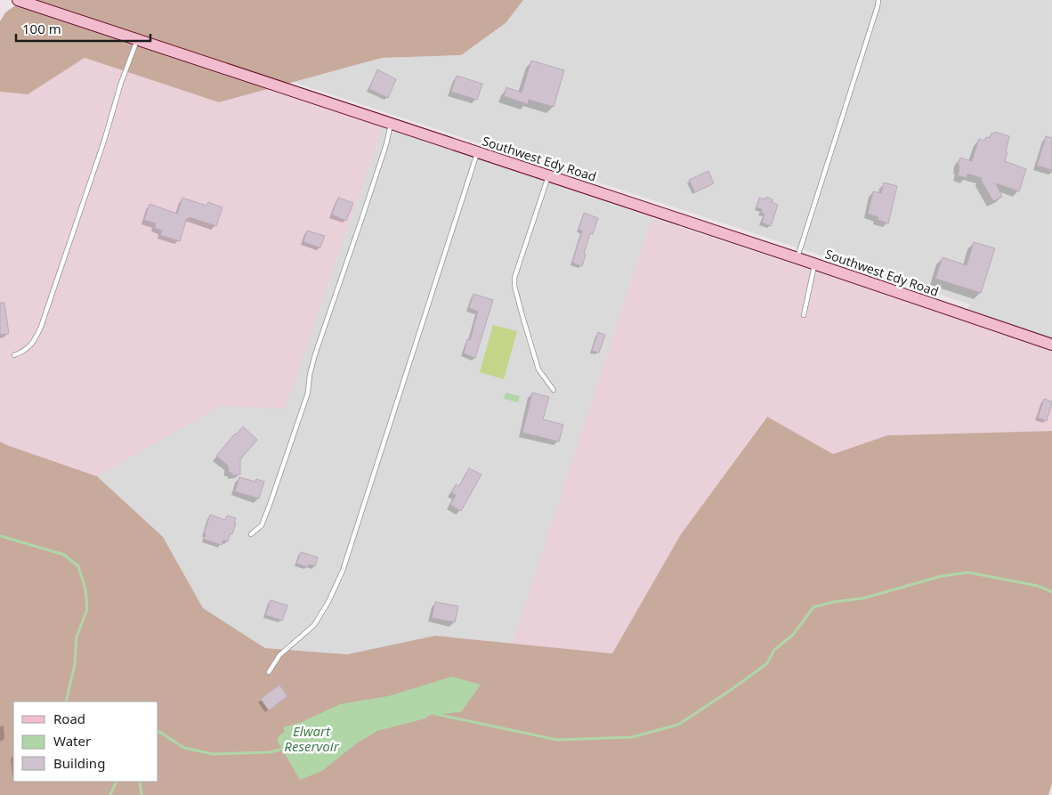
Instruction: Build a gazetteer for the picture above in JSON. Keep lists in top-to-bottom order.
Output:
{
  "streets": {
    "street": ["Southwest Edy Road"]
  },
  "water": ["Elwart Reservoir"],
  "legend": ["Road", "Water", "Building"],
  "scale_bar": "100 m"
}
